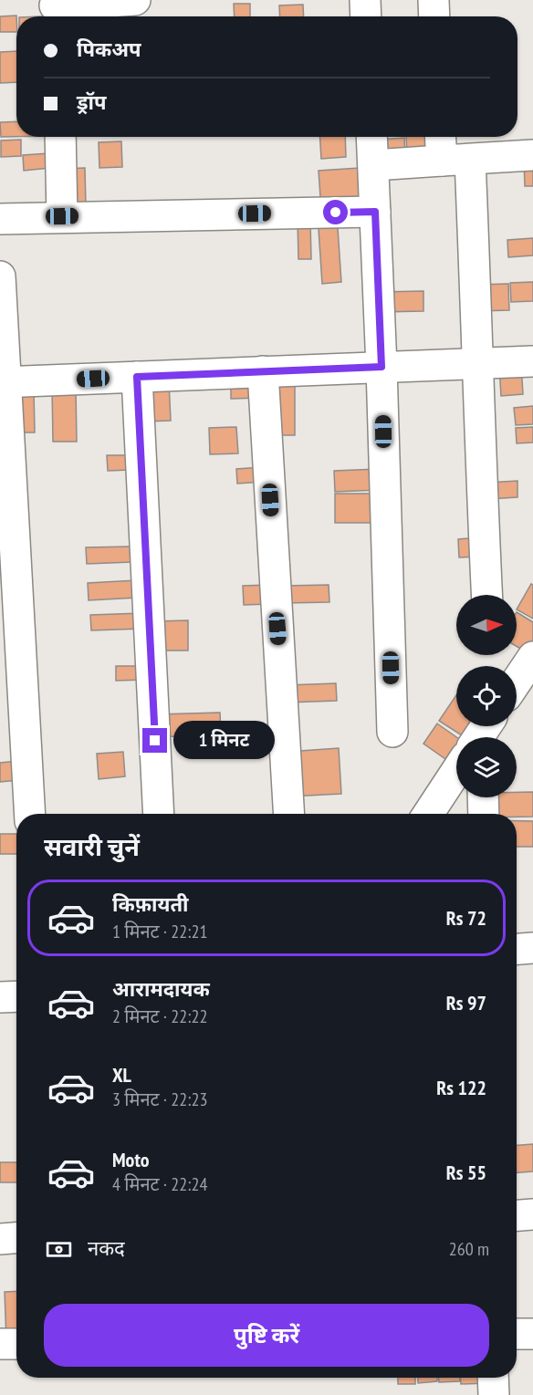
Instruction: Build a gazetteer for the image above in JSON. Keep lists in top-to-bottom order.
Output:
{
  "north": "right",
  "page": {
    "banner": ["पिकअप", "ड्रॉप"],
    "bubble": "1 मिनट",
    "heading": "सवारी चुनें",
    "list": [
      {
        "name": "किफ़ायती",
        "note": "1 मिनट · 22:21",
        "value": "Rs 72"
      },
      {
        "name": "आरामदायक",
        "note": "2 मिनट · 22:22",
        "value": "Rs 97"
      },
      {
        "name": "XL",
        "note": "3 मिनट · 22:23",
        "value": "Rs 122"
      },
      {
        "name": "Moto",
        "note": "4 मिनट · 22:24",
        "value": "Rs 55"
      }
    ],
    "pay": ["नकद", "260 m"],
    "buttons": "पुष्टि करें"
  }
}
